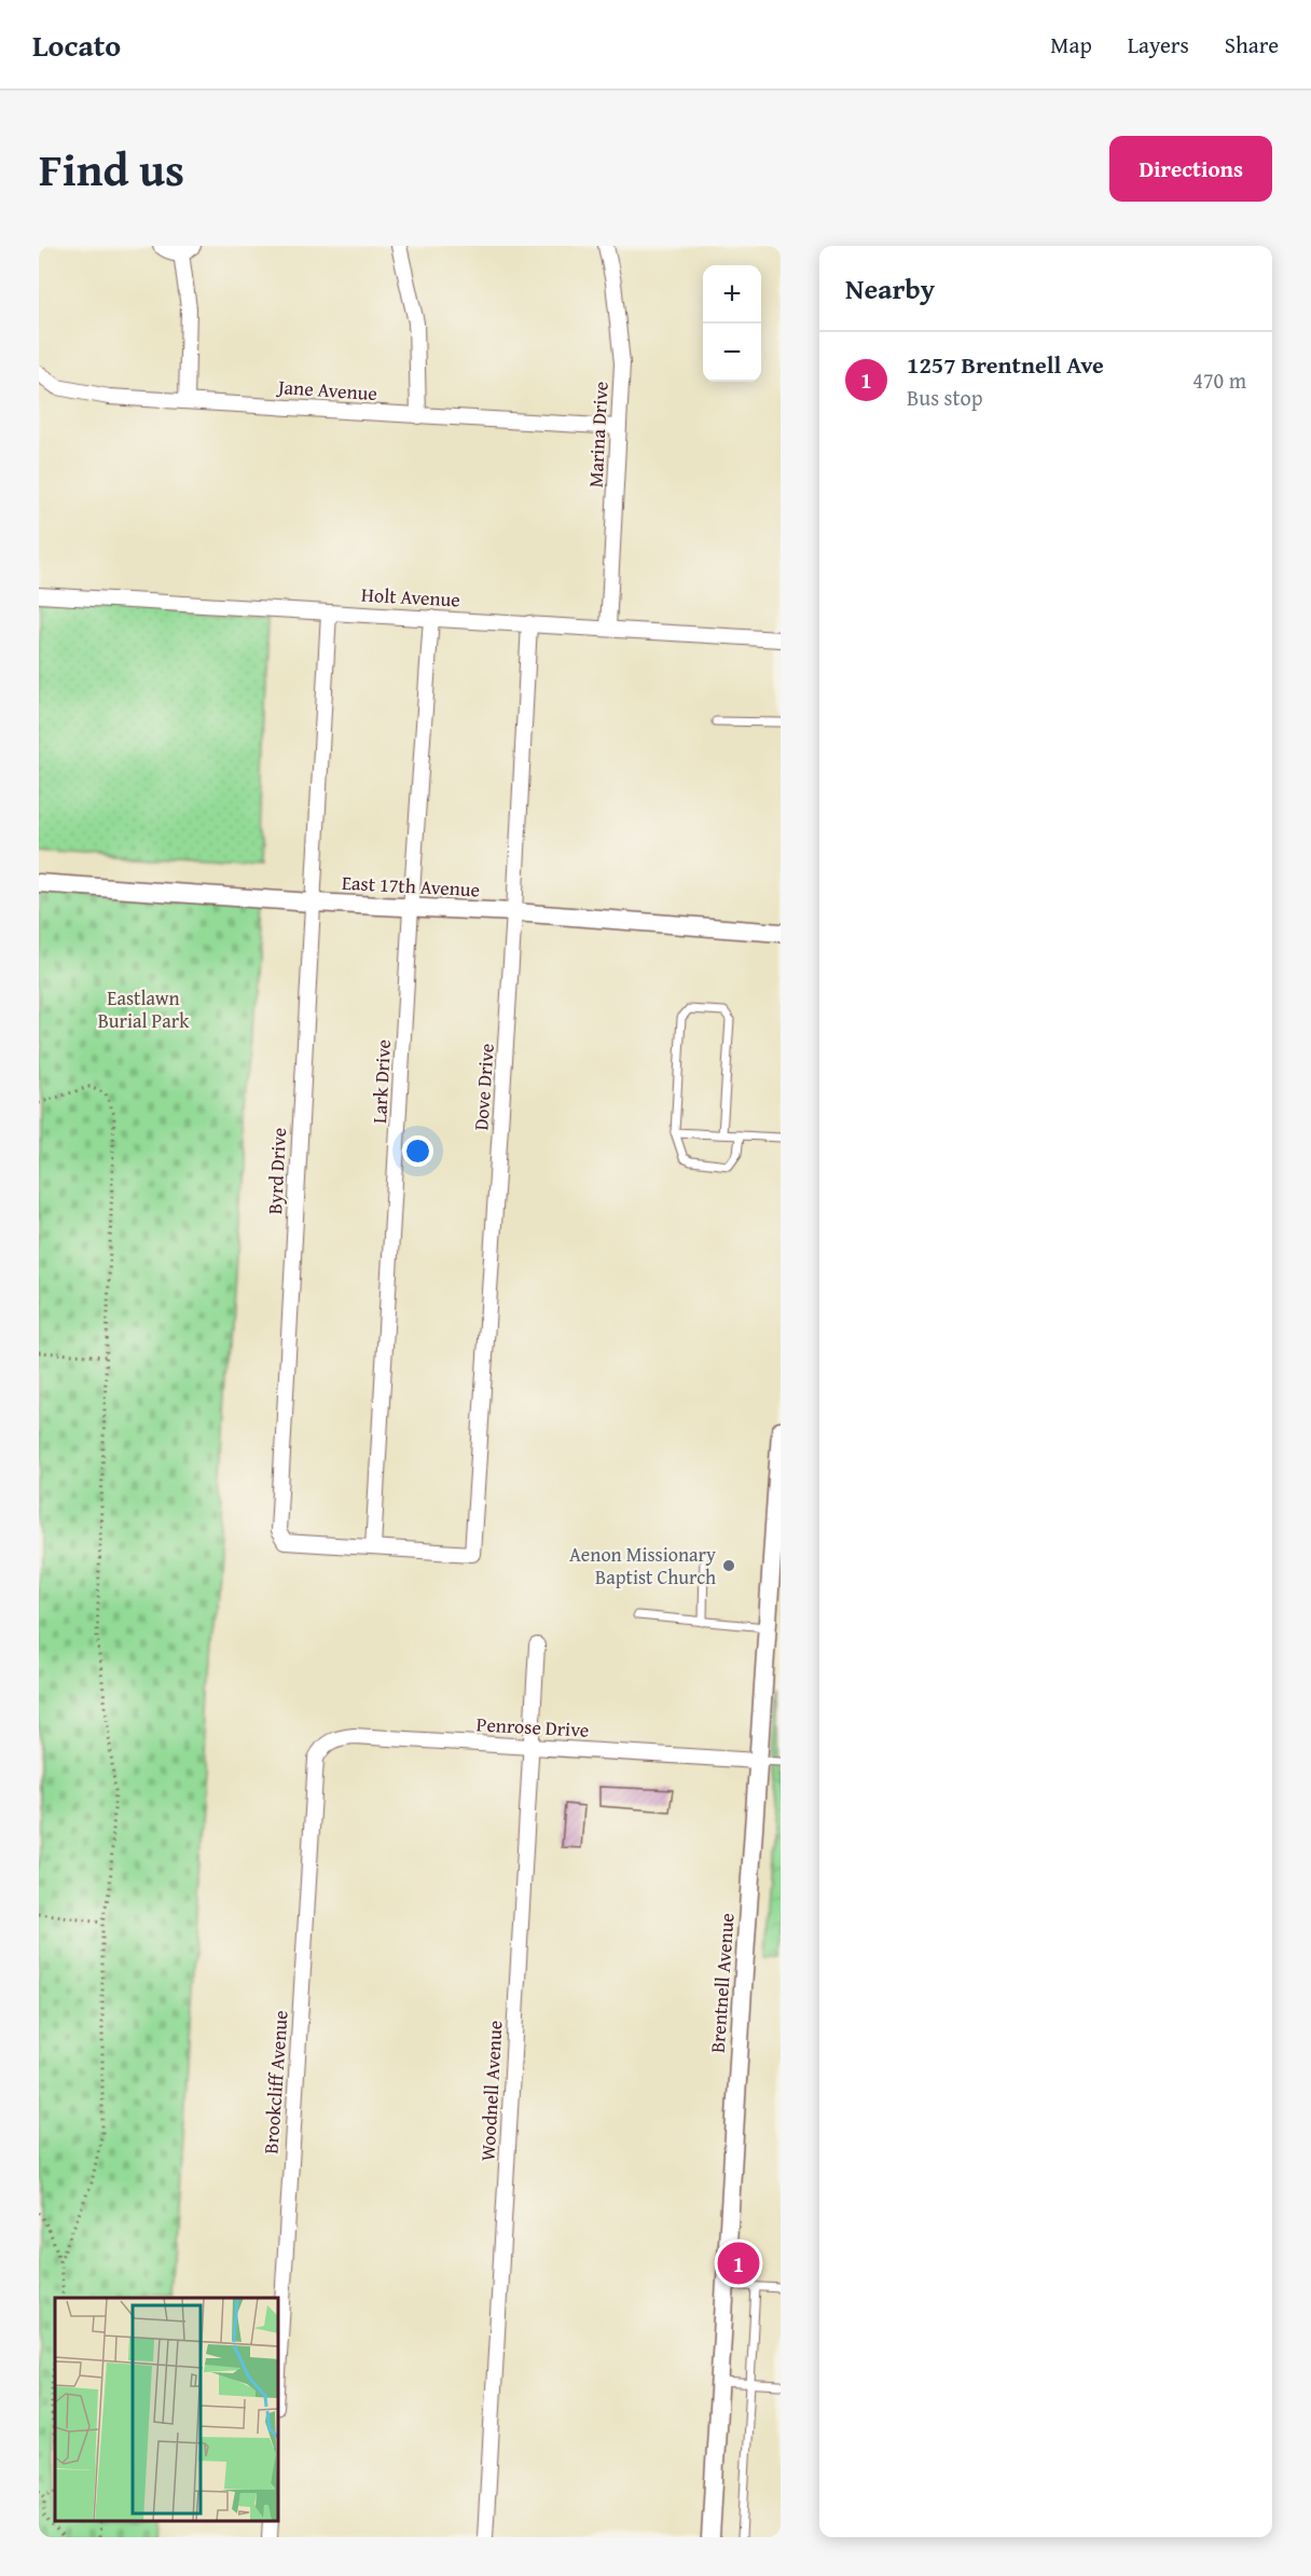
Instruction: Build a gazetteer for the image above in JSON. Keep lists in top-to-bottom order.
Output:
{
  "streets": {
    "street": [
      "Jane Avenue",
      "Marina Drive",
      "Holt Avenue",
      "East 17th Avenue",
      "Lark Drive",
      "Dove Drive",
      "Byrd Drive",
      "Penrose Drive",
      "Brentnell Avenue",
      "Brookcliff Avenue",
      "Woodnell Avenue"
    ]
  },
  "crossings": [
    ["Jane Avenue", "Marina Drive"],
    ["Marina Drive", "Holt Avenue"],
    ["Holt Avenue", "Lark Drive"],
    ["Holt Avenue", "Dove Drive"],
    ["Holt Avenue", "Byrd Drive"],
    ["East 17th Avenue", "Lark Drive"],
    ["East 17th Avenue", "Dove Drive"],
    ["East 17th Avenue", "Byrd Drive"],
    ["Lark Drive", "Byrd Drive"],
    ["Dove Drive", "Byrd Drive"],
    ["Penrose Drive", "Brentnell Avenue"],
    ["Penrose Drive", "Brookcliff Avenue"],
    ["Penrose Drive", "Woodnell Avenue"]
  ],
  "parks": ["Eastlawn Burial Park"],
  "places": ["Aenon Missionary Baptist Church"],
  "page": {
    "header": "Locato",
    "nav": ["Map", "Layers", "Share"],
    "title": "Find us",
    "buttons": "Directions",
    "heading": "Nearby",
    "map_buttons": ["+", "−"],
    "list": [
      {
        "mark": "1",
        "name": "1257 Brentnell Ave",
        "note": "Bus stop",
        "value": "470 m"
      }
    ],
    "pins": "1"
  }
}
